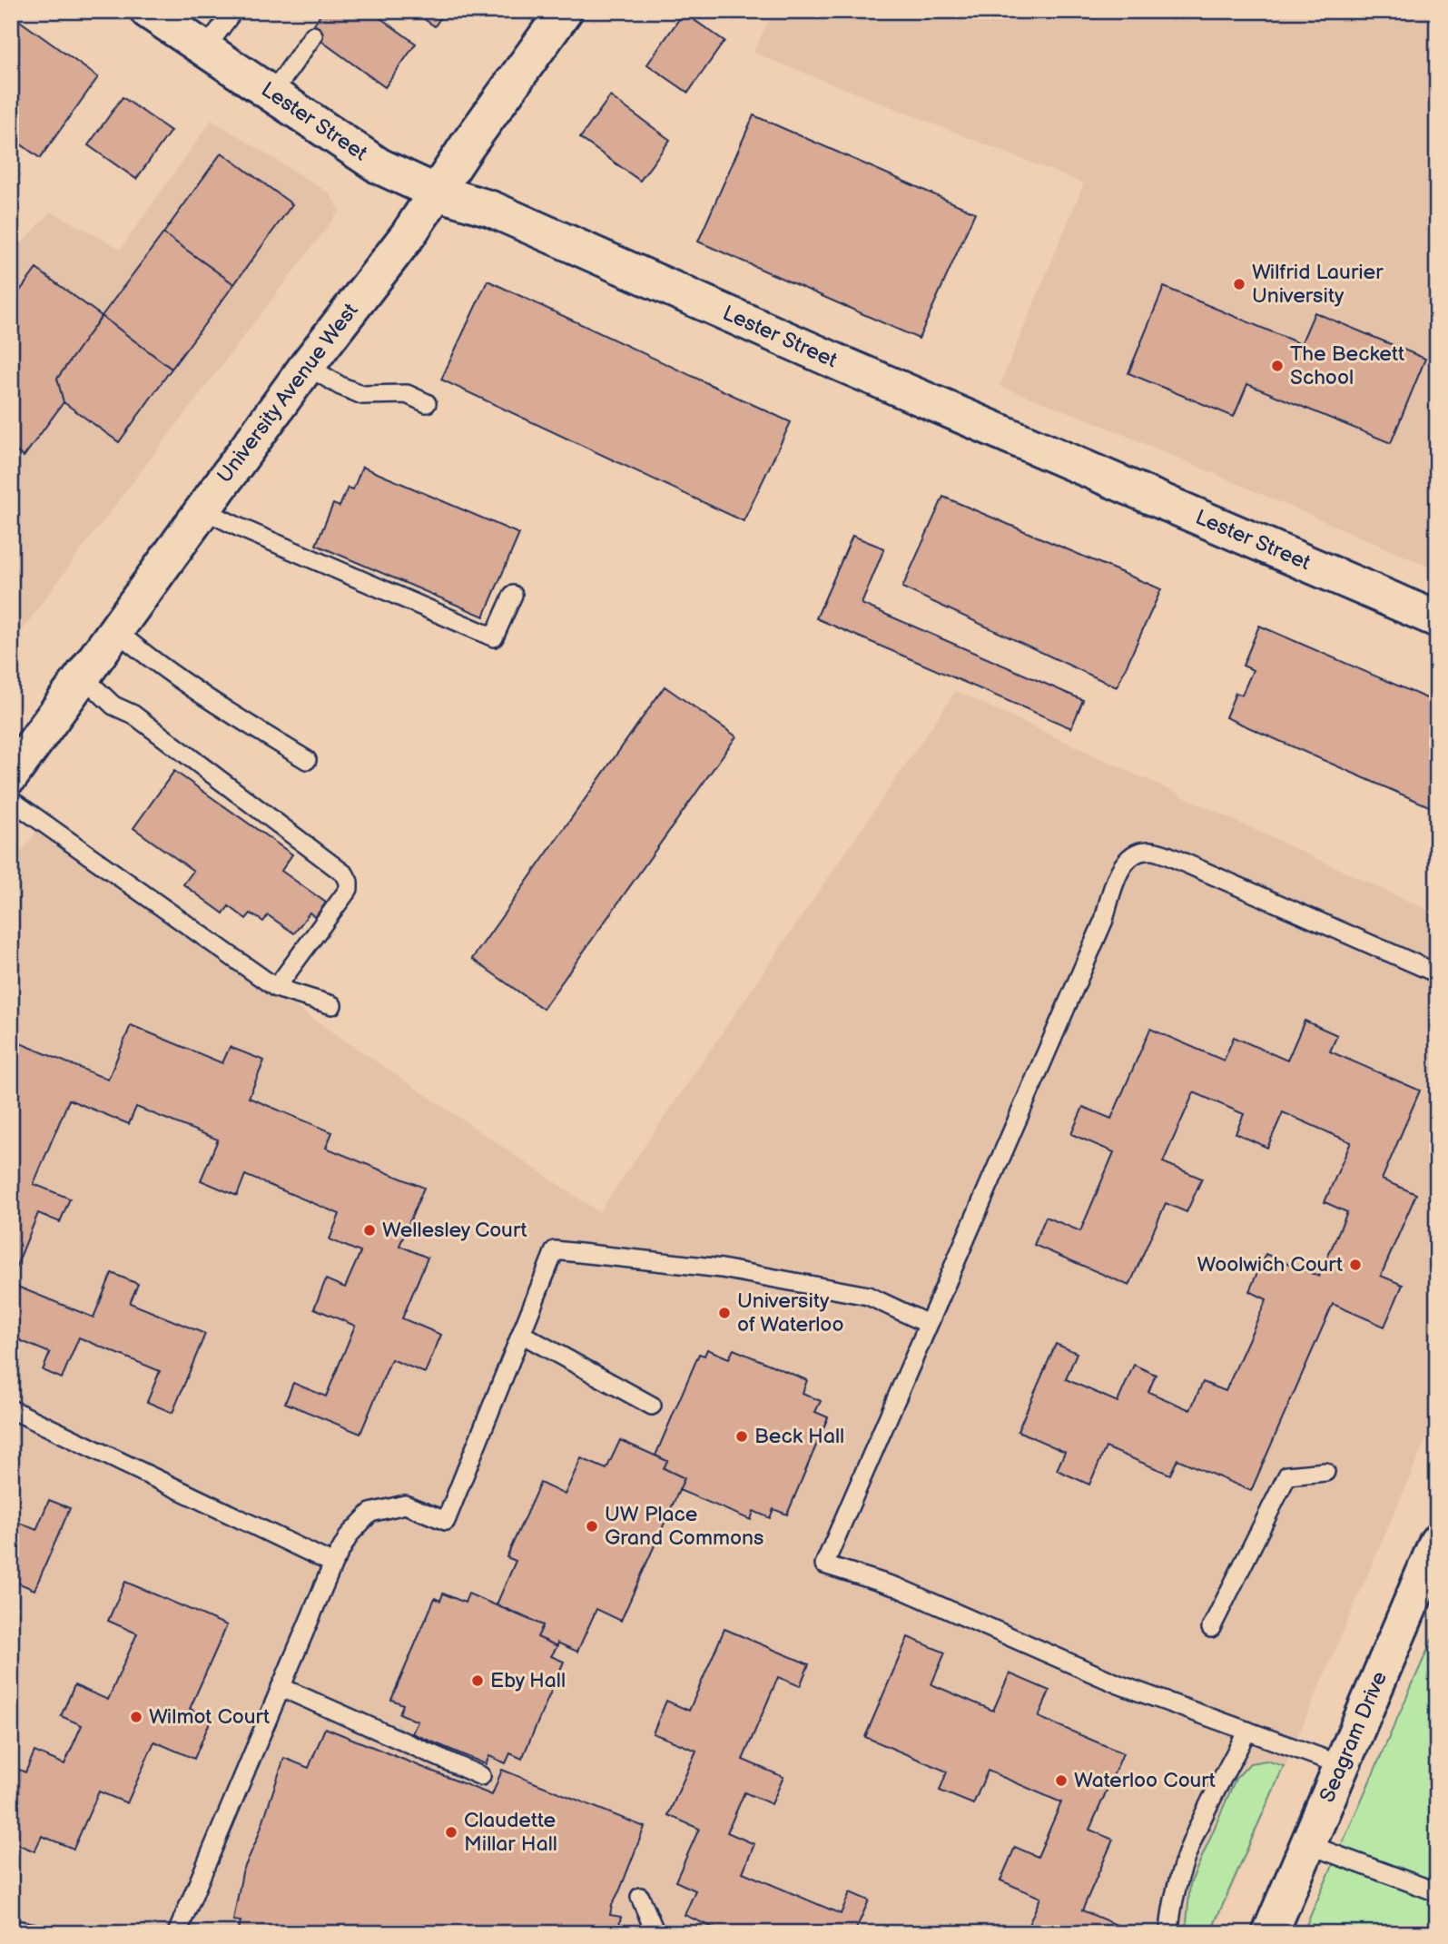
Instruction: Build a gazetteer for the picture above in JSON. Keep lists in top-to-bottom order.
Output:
{
  "streets": {
    "street": ["Lester Street", "University Avenue West", "Seagram Drive"]
  },
  "crossings": [
    ["Lester Street", "University Avenue West"]
  ],
  "places": [
    "Wilfrid Laurier University",
    "The Beckett School",
    "Wellesley Court",
    "Woolwich Court",
    "University of Waterloo",
    "Beck Hall",
    "UW Place Grand Commons",
    "Eby Hall",
    "Wilmot Court",
    "Waterloo Court",
    "Claudette Millar Hall"
  ]
}
